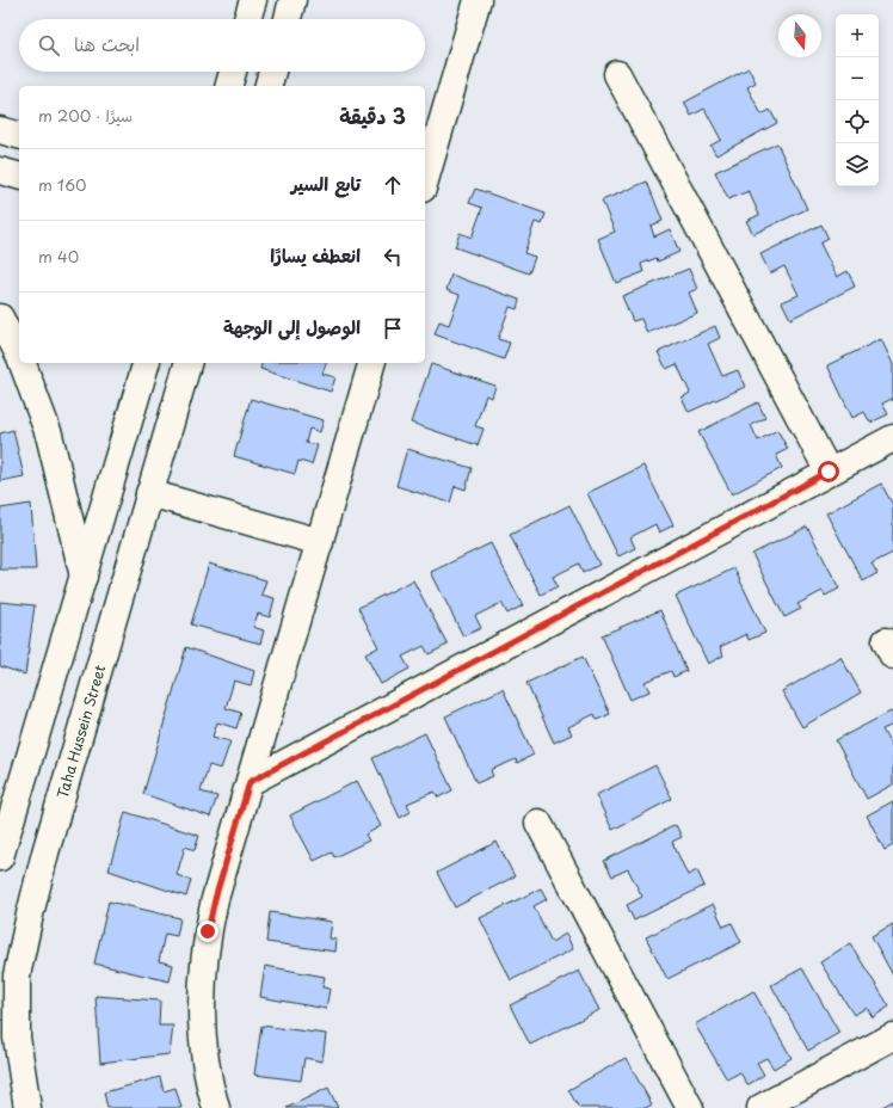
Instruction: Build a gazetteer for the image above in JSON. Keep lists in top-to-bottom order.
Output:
{
  "streets": {
    "street": ["Taha Hussein Street"]
  },
  "north": "bottom",
  "page": {
    "map_buttons": ["+", "−"],
    "search": "ابحث هنا",
    "heading": ["3 دقيقة", "سيرًا · 200 m"],
    "list": [
      ["تابع السير", "160 m"],
      ["انعطف يسارًا", "40 m"],
      "الوصول إلى الوجهة"
    ]
  }
}
